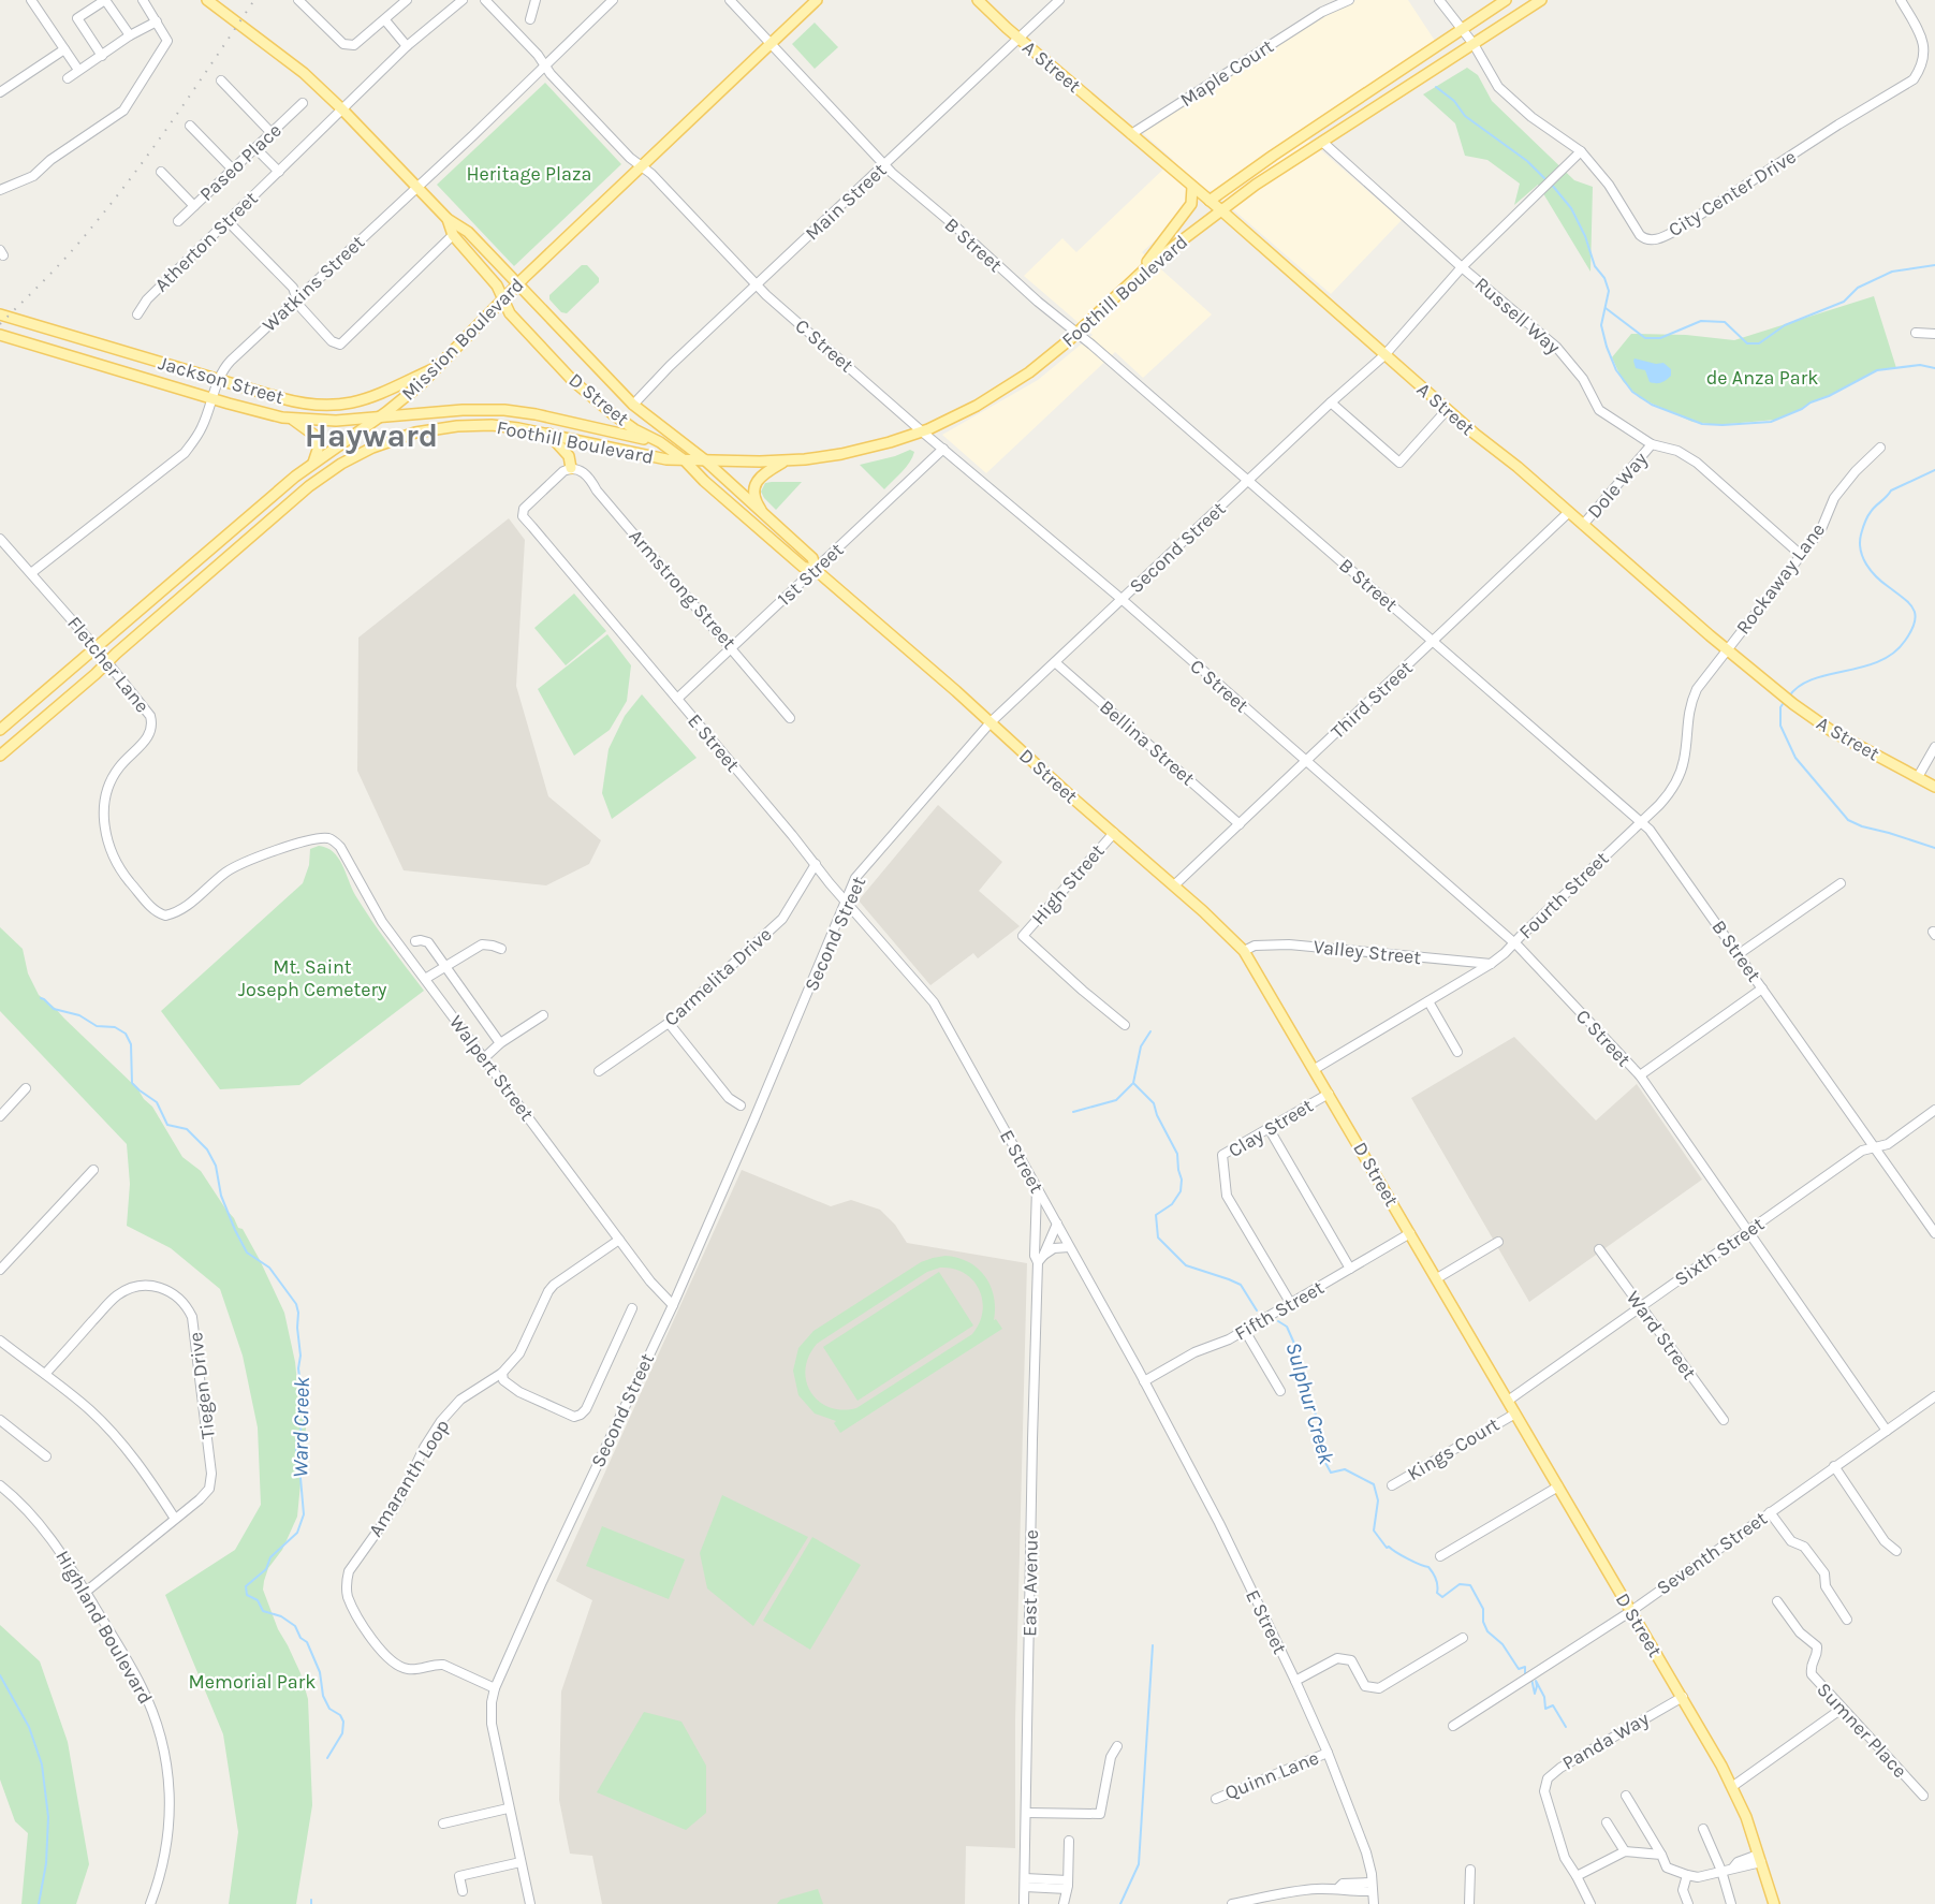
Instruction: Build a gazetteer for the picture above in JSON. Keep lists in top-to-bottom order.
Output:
{
  "streets": {
    "main road": [
      "A Street",
      "Foothill Boulevard",
      "Mission Boulevard",
      "Jackson Street",
      "D Street"
    ],
    "street": [
      "Maple Court",
      "Paseo Place",
      "City Center Drive",
      "Main Street",
      "Atherton Street",
      "B Street",
      "Watkins Street",
      "Russell Way",
      "C Street",
      "Dole Way",
      "Second Street",
      "1st Street",
      "Rockaway Lane",
      "Armstrong Street",
      "Fletcher Lane",
      "Third Street",
      "E Street",
      "Bellina Street",
      "High Street",
      "Fourth Street",
      "Valley Street",
      "Carmelita Drive",
      "Walpert Street",
      "Clay Street",
      "Sixth Street",
      "Fifth Street",
      "Ward Street",
      "Tiegen Drive",
      "Kings Court",
      "Amaranth Loop",
      "Seventh Street",
      "East Avenue",
      "Highland Boulevard",
      "Sumner Place",
      "Panda Way",
      "Quinn Lane"
    ]
  },
  "crossings": [
    ["A Street", "Maple Court"],
    ["A Street", "Main Street"],
    ["A Street", "Foothill Boulevard"],
    ["A Street", "Dole Way"],
    ["A Street", "Second Street"],
    ["A Street", "Rockaway Lane"],
    ["A Street", "Third Street"],
    ["A Street", "Fourth Street"],
    ["City Center Drive", "Foothill Boulevard"],
    ["City Center Drive", "Second Street"],
    ["Main Street", "B Street"],
    ["Main Street", "C Street"],
    ["Main Street", "D Street"],
    ["Atherton Street", "D Street"],
    ["B Street", "Foothill Boulevard"],
    ["B Street", "Mission Boulevard"],
    ["B Street", "Second Street"],
    ["B Street", "Third Street"],
    ["B Street", "Fourth Street"],
    ["B Street", "Sixth Street"],
    ["Watkins Street", "C Street"],
    ["Watkins Street", "Jackson Street"],
    ["Watkins Street", "D Street"],
    ["Watkins Street", "Fletcher Lane"],
    ["Foothill Boulevard", "Russell Way"],
    ["Foothill Boulevard", "Mission Boulevard"],
    ["Foothill Boulevard", "C Street"],
    ["Foothill Boulevard", "Jackson Street"],
    ["Foothill Boulevard", "D Street"],
    ["Foothill Boulevard", "Fletcher Lane"],
    ["Russell Way", "Dole Way"],
    ["Russell Way", "Second Street"],
    ["Russell Way", "Rockaway Lane"],
    ["Mission Boulevard", "C Street"],
    ["Mission Boulevard", "Jackson Street"],
    ["Mission Boulevard", "D Street"],
    ["Mission Boulevard", "Fletcher Lane"],
    ["C Street", "Second Street"],
    ["C Street", "1st Street"],
    ["C Street", "Third Street"],
    ["C Street", "Fourth Street"],
    ["C Street", "Sixth Street"],
    ["C Street", "Seventh Street"],
    ["D Street", "Second Street"],
    ["D Street", "1st Street"],
    ["D Street", "Third Street"],
    ["D Street", "High Street"],
    ["D Street", "Fourth Street"],
    ["D Street", "Valley Street"],
    ["D Street", "Clay Street"],
    ["D Street", "Sixth Street"],
    ["D Street", "Fifth Street"],
    ["D Street", "Kings Court"],
    ["D Street", "Seventh Street"],
    ["D Street", "Panda Way"],
    ["Second Street", "E Street"],
    ["Second Street", "Bellina Street"],
    ["Second Street", "Walpert Street"],
    ["Second Street", "Amaranth Loop"],
    ["1st Street", "Armstrong Street"],
    ["1st Street", "E Street"],
    ["Rockaway Lane", "Fourth Street"],
    ["Armstrong Street", "E Street"],
    ["Fletcher Lane", "Walpert Street"],
    ["Third Street", "Bellina Street"],
    ["E Street", "Carmelita Drive"],
    ["E Street", "Fifth Street"],
    ["E Street", "East Avenue"],
    ["E Street", "Quinn Lane"],
    ["Fourth Street", "Valley Street"],
    ["Walpert Street", "Amaranth Loop"],
    ["Clay Street", "Fifth Street"],
    ["Sixth Street", "Ward Street"],
    ["Tiegen Drive", "Highland Boulevard"]
  ],
  "districts": ["Hayward"],
  "water": ["Sulphur Creek", "Ward Creek"],
  "parks": [
    "Heritage Plaza",
    "de Anza Park",
    "Mt. Saint Joseph Cemetery",
    "Memorial Park"
  ]
}
